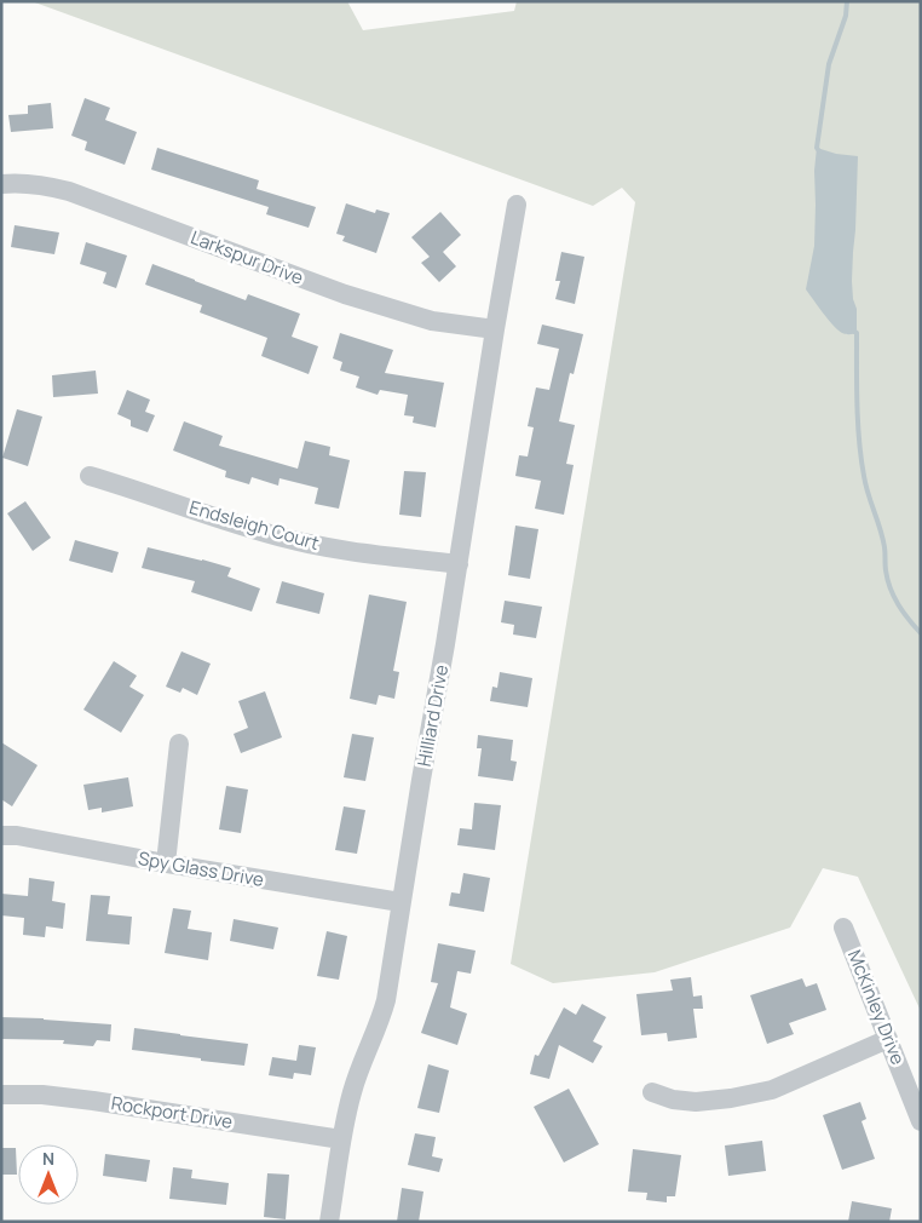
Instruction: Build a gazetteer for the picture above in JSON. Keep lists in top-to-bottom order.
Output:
{
  "streets": {
    "street": [
      "Larkspur Drive",
      "Endsleigh Court",
      "Hilliard Drive",
      "Spy Glass Drive",
      "McKinley Drive",
      "Rockport Drive"
    ]
  },
  "crossings": [
    ["Larkspur Drive", "Hilliard Drive"],
    ["Endsleigh Court", "Hilliard Drive"],
    ["Hilliard Drive", "Spy Glass Drive"],
    ["Hilliard Drive", "Rockport Drive"]
  ],
  "north": "top"
}
